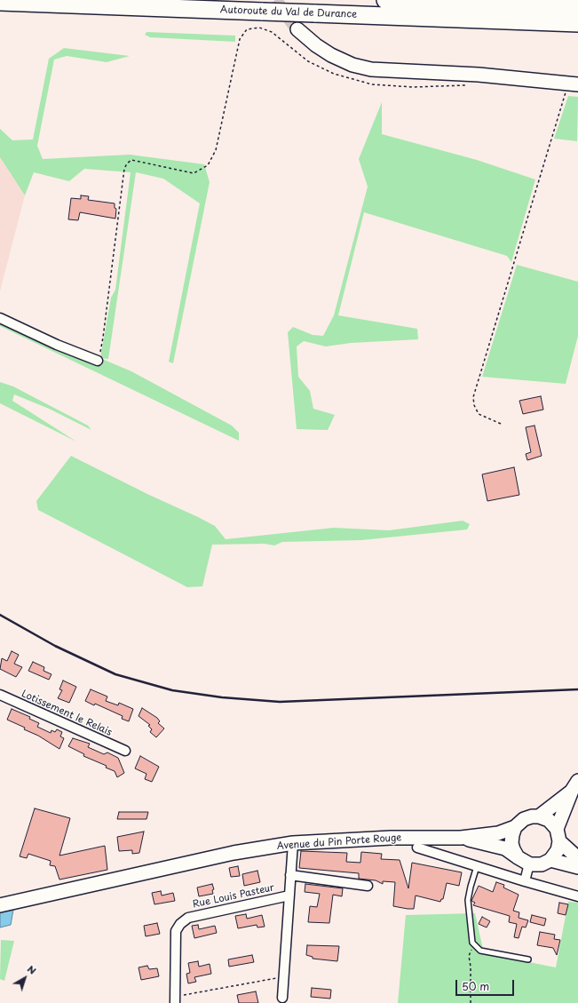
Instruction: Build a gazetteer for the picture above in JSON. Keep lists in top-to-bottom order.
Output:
{
  "streets": {
    "highway": ["Autoroute du Val de Durance"],
    "main road": ["Avenue du Pin Porte Rouge"],
    "street": ["Lotissement le Relais", "Rue Louis Pasteur"]
  },
  "crossings": [
    ["Avenue du Pin Porte Rouge", "Rue Louis Pasteur"]
  ],
  "scale_bar": "50 m",
  "north": "top right"
}
